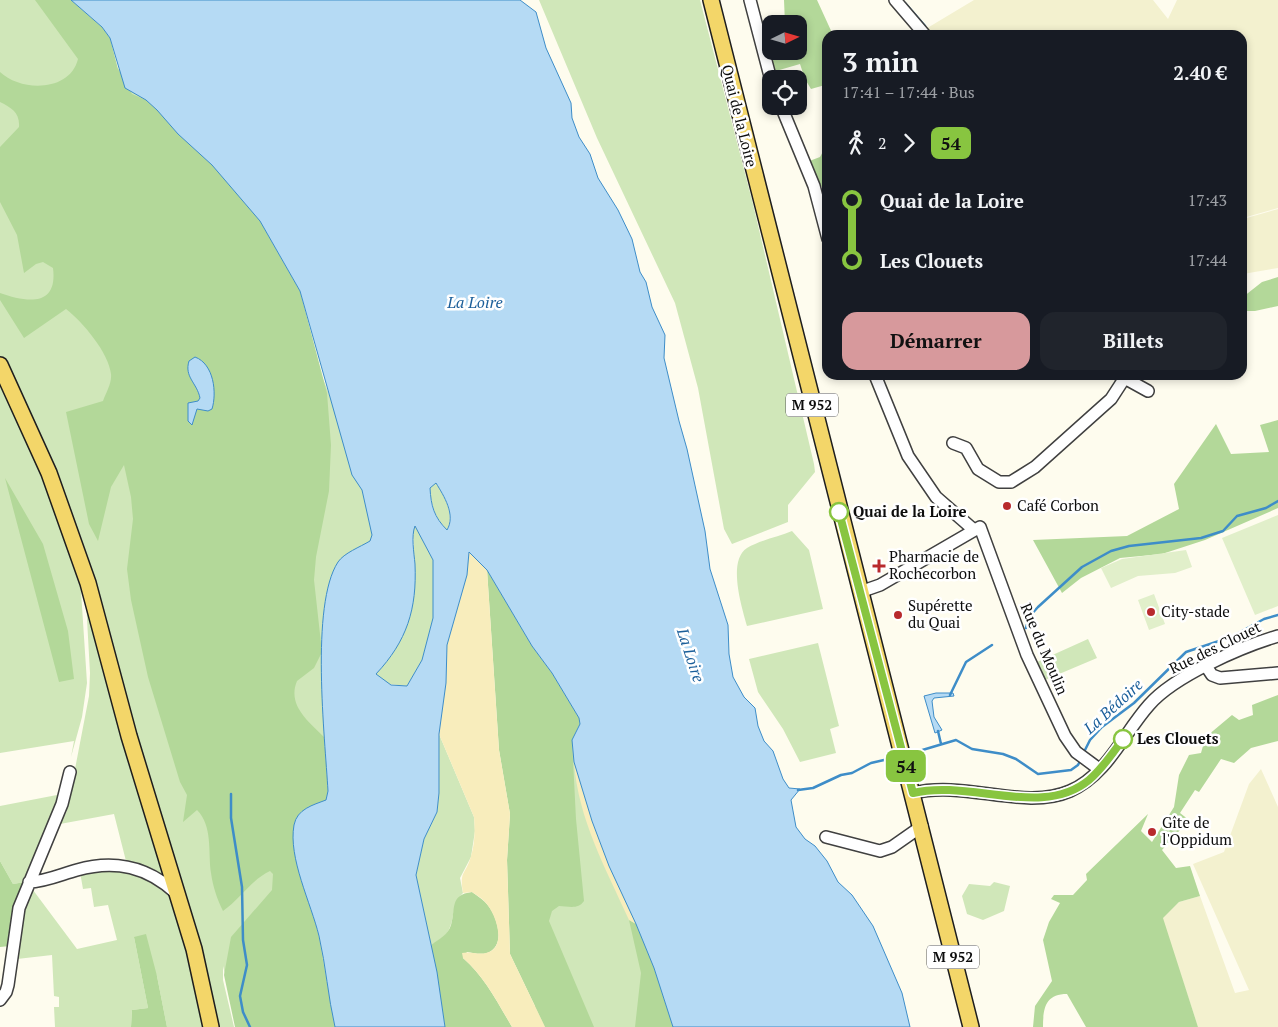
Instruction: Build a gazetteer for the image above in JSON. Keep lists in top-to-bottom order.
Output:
{
  "streets": {
    "main road": ["Quai de la Loire", "M 952"],
    "street": ["Rue des Clouet", "Rue du Moulin"]
  },
  "crossings": [
    ["Quai de la Loire", "M 952"],
    ["M 952", "Rue des Clouet"],
    ["Rue des Clouet", "Rue du Moulin"]
  ],
  "water": ["La Loire", "La Bédoire"],
  "places": {
    "other": [
      "Café Corbon",
      "Quai de la Loire",
      "City-stade",
      "Supérette du Quai",
      "Les Clouets",
      "Gîte de l'Oppidum"
    ],
    "health": ["Pharmacie de Rochecorbon"]
  },
  "lines": ["bus line 54"],
  "north": "right",
  "page": {
    "on_map": "54",
    "heading": ["3 min", "17:41 – 17:44 · Bus", "2.40 €"],
    "legs": ["2", "54"],
    "list": [
      {
        "name": "Quai de la Loire",
        "value": "17:43"
      },
      {
        "name": "Les Clouets",
        "value": "17:44"
      }
    ],
    "buttons": ["Démarrer", "Billets"]
  }
}
